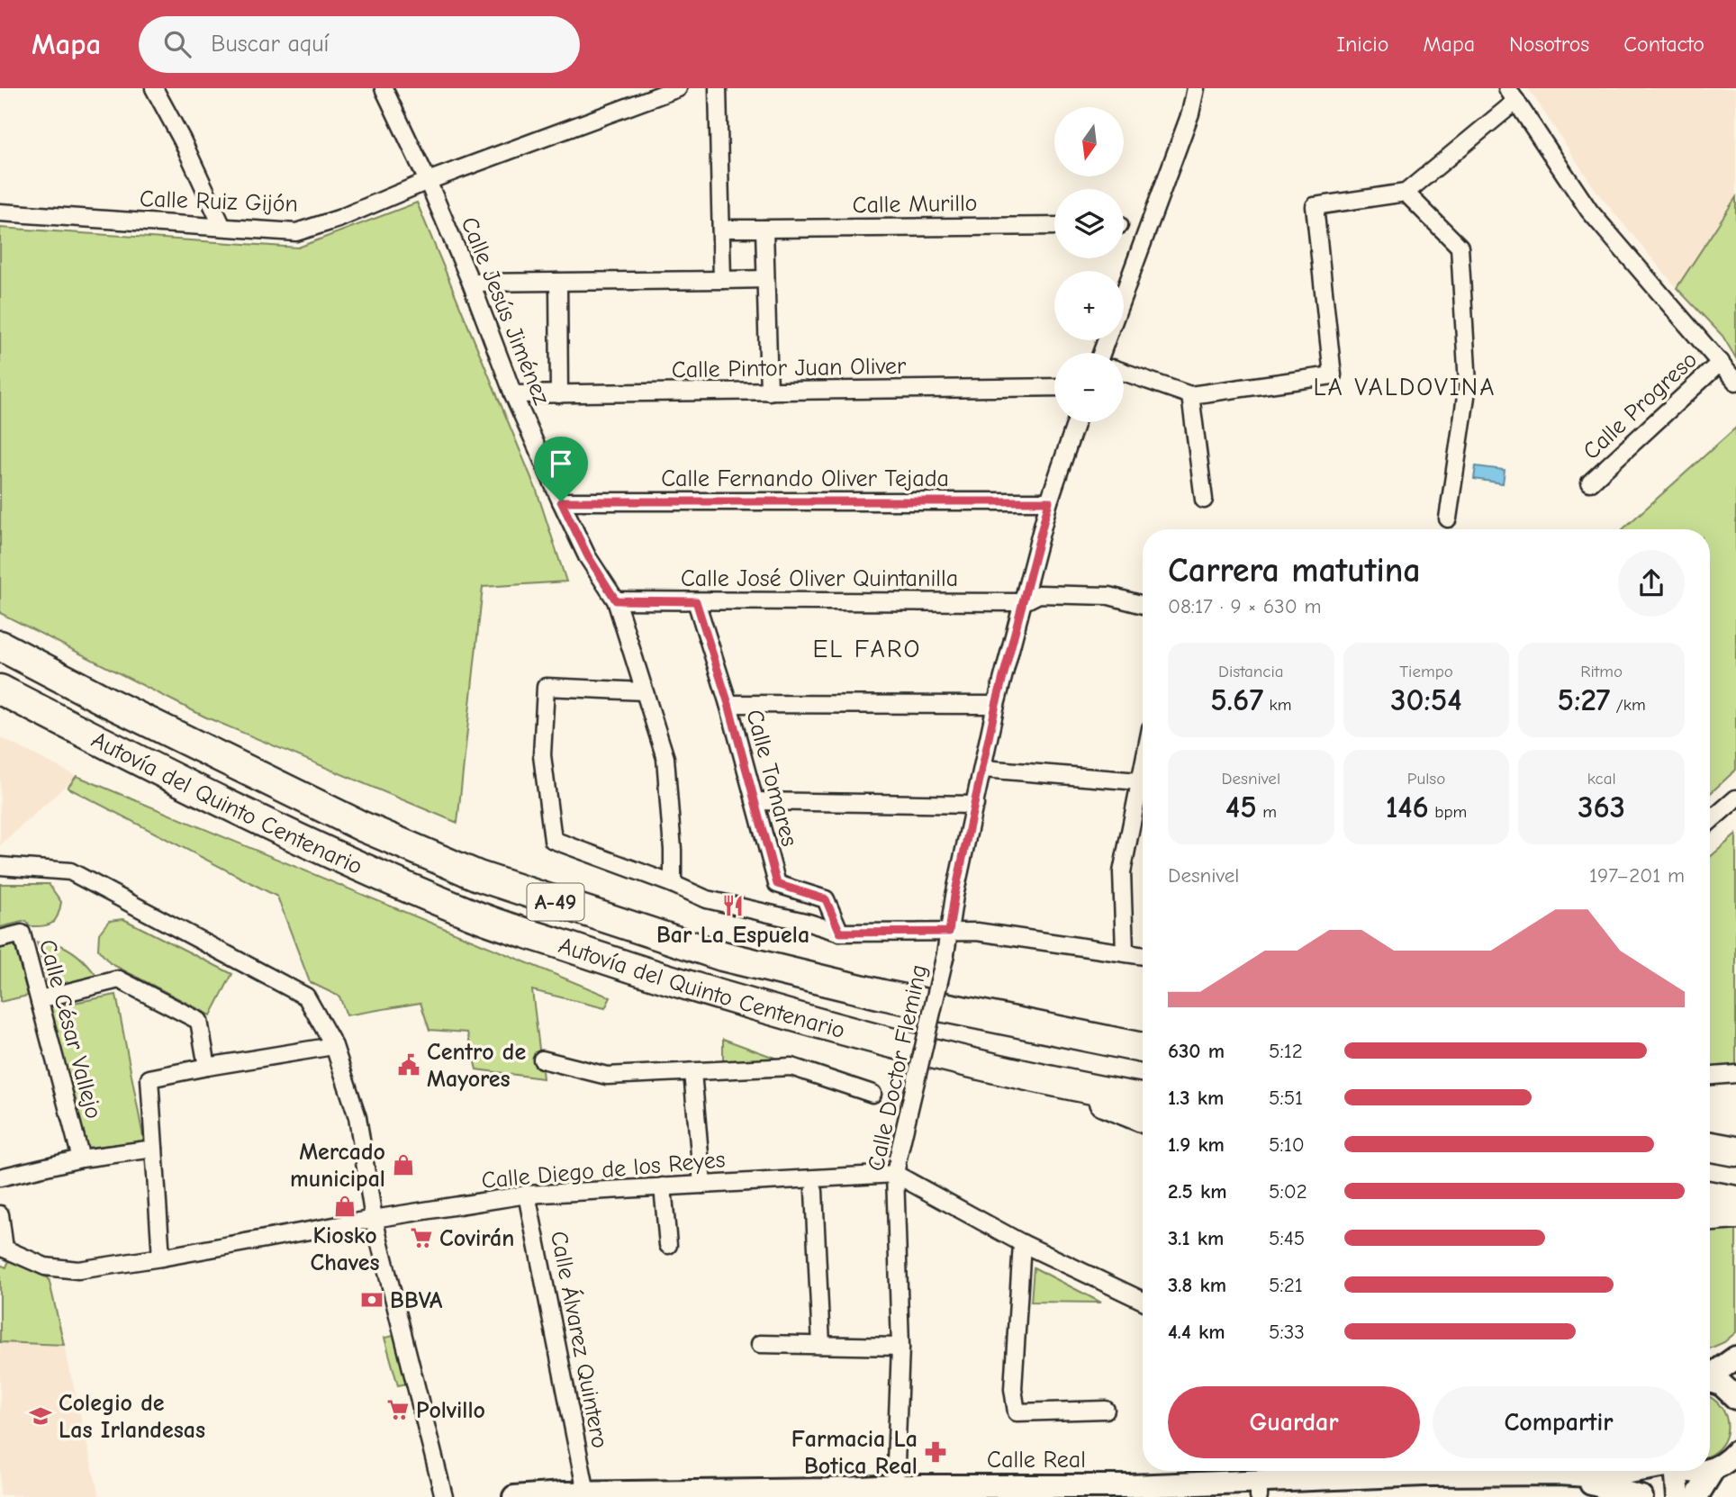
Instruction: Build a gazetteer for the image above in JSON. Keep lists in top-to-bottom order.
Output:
{
  "streets": {
    "highway": ["Autovía del Quinto Centenario", "A-49"],
    "main road": ["Calle Real"],
    "street": [
      "Calle Ruiz Gijón",
      "Calle Murillo",
      "Calle Jesús Jiménez",
      "Calle Pintor Juan Oliver",
      "Calle Progreso",
      "Calle Fernando Oliver Tejada",
      "Calle José Oliver Quintanilla",
      "Calle Tomares",
      "Calle César Vallejo",
      "Calle Doctor Fleming",
      "Calle Diego de los Reyes",
      "Calle Álvarez Quintero"
    ]
  },
  "crossings": [
    ["Calle Ruiz Gijón", "Calle Jesús Jiménez"],
    ["Calle Jesús Jiménez", "Calle Pintor Juan Oliver"],
    ["Calle Jesús Jiménez", "Calle Fernando Oliver Tejada"],
    ["Calle Jesús Jiménez", "Calle José Oliver Quintanilla"],
    ["Calle Fernando Oliver Tejada", "Calle Doctor Fleming"],
    ["Calle José Oliver Quintanilla", "Calle Tomares"],
    ["Calle José Oliver Quintanilla", "Calle Doctor Fleming"],
    ["Calle Doctor Fleming", "Calle Diego de los Reyes"],
    ["Calle Doctor Fleming", "Calle Real"],
    ["Calle Diego de los Reyes", "Calle Álvarez Quintero"],
    ["Calle Álvarez Quintero", "Calle Real"]
  ],
  "districts": ["LA VALDOVINA", "EL FARO"],
  "places": {
    "restaurant": ["Bar La Espuela"],
    "public building": ["Centro de Mayores"],
    "shop": ["Mercado municipal", "Kiosko Chaves"],
    "supermarket": ["Covirán", "Polvillo"],
    "bank": ["BBVA"],
    "school or university": ["Colegio de Las Irlandesas"],
    "pharmacy": ["Farmacia La Botica Real"]
  },
  "north": "bottom",
  "page": {
    "header": "Mapa",
    "search": "Buscar aquí",
    "nav": [
      "Inicio",
      "Mapa",
      "Nosotros",
      "Contacto"
    ],
    "map_buttons": ["+", "−"],
    "heading": ["Carrera matutina", "08:17 · 9 × 630 m"],
    "stats": [
      ["Distancia", "5.67 km"],
      ["Tiempo", "30:54"],
      ["Ritmo", "5:27 /km"],
      ["Desnivel", "45 m"],
      ["Pulso", "146 bpm"],
      ["kcal", "363"]
    ],
    "chart": ["Desnivel", "197–201 m"],
    "list": [
      {
        "name": "630 m",
        "note": "5:12"
      },
      {
        "name": "1.3 km",
        "note": "5:51"
      },
      {
        "name": "1.9 km",
        "note": "5:10"
      },
      {
        "name": "2.5 km",
        "note": "5:02"
      },
      {
        "name": "3.1 km",
        "note": "5:45"
      },
      {
        "name": "3.8 km",
        "note": "5:21"
      },
      {
        "name": "4.4 km",
        "note": "5:33"
      }
    ],
    "buttons": ["Guardar", "Compartir"]
  }
}
